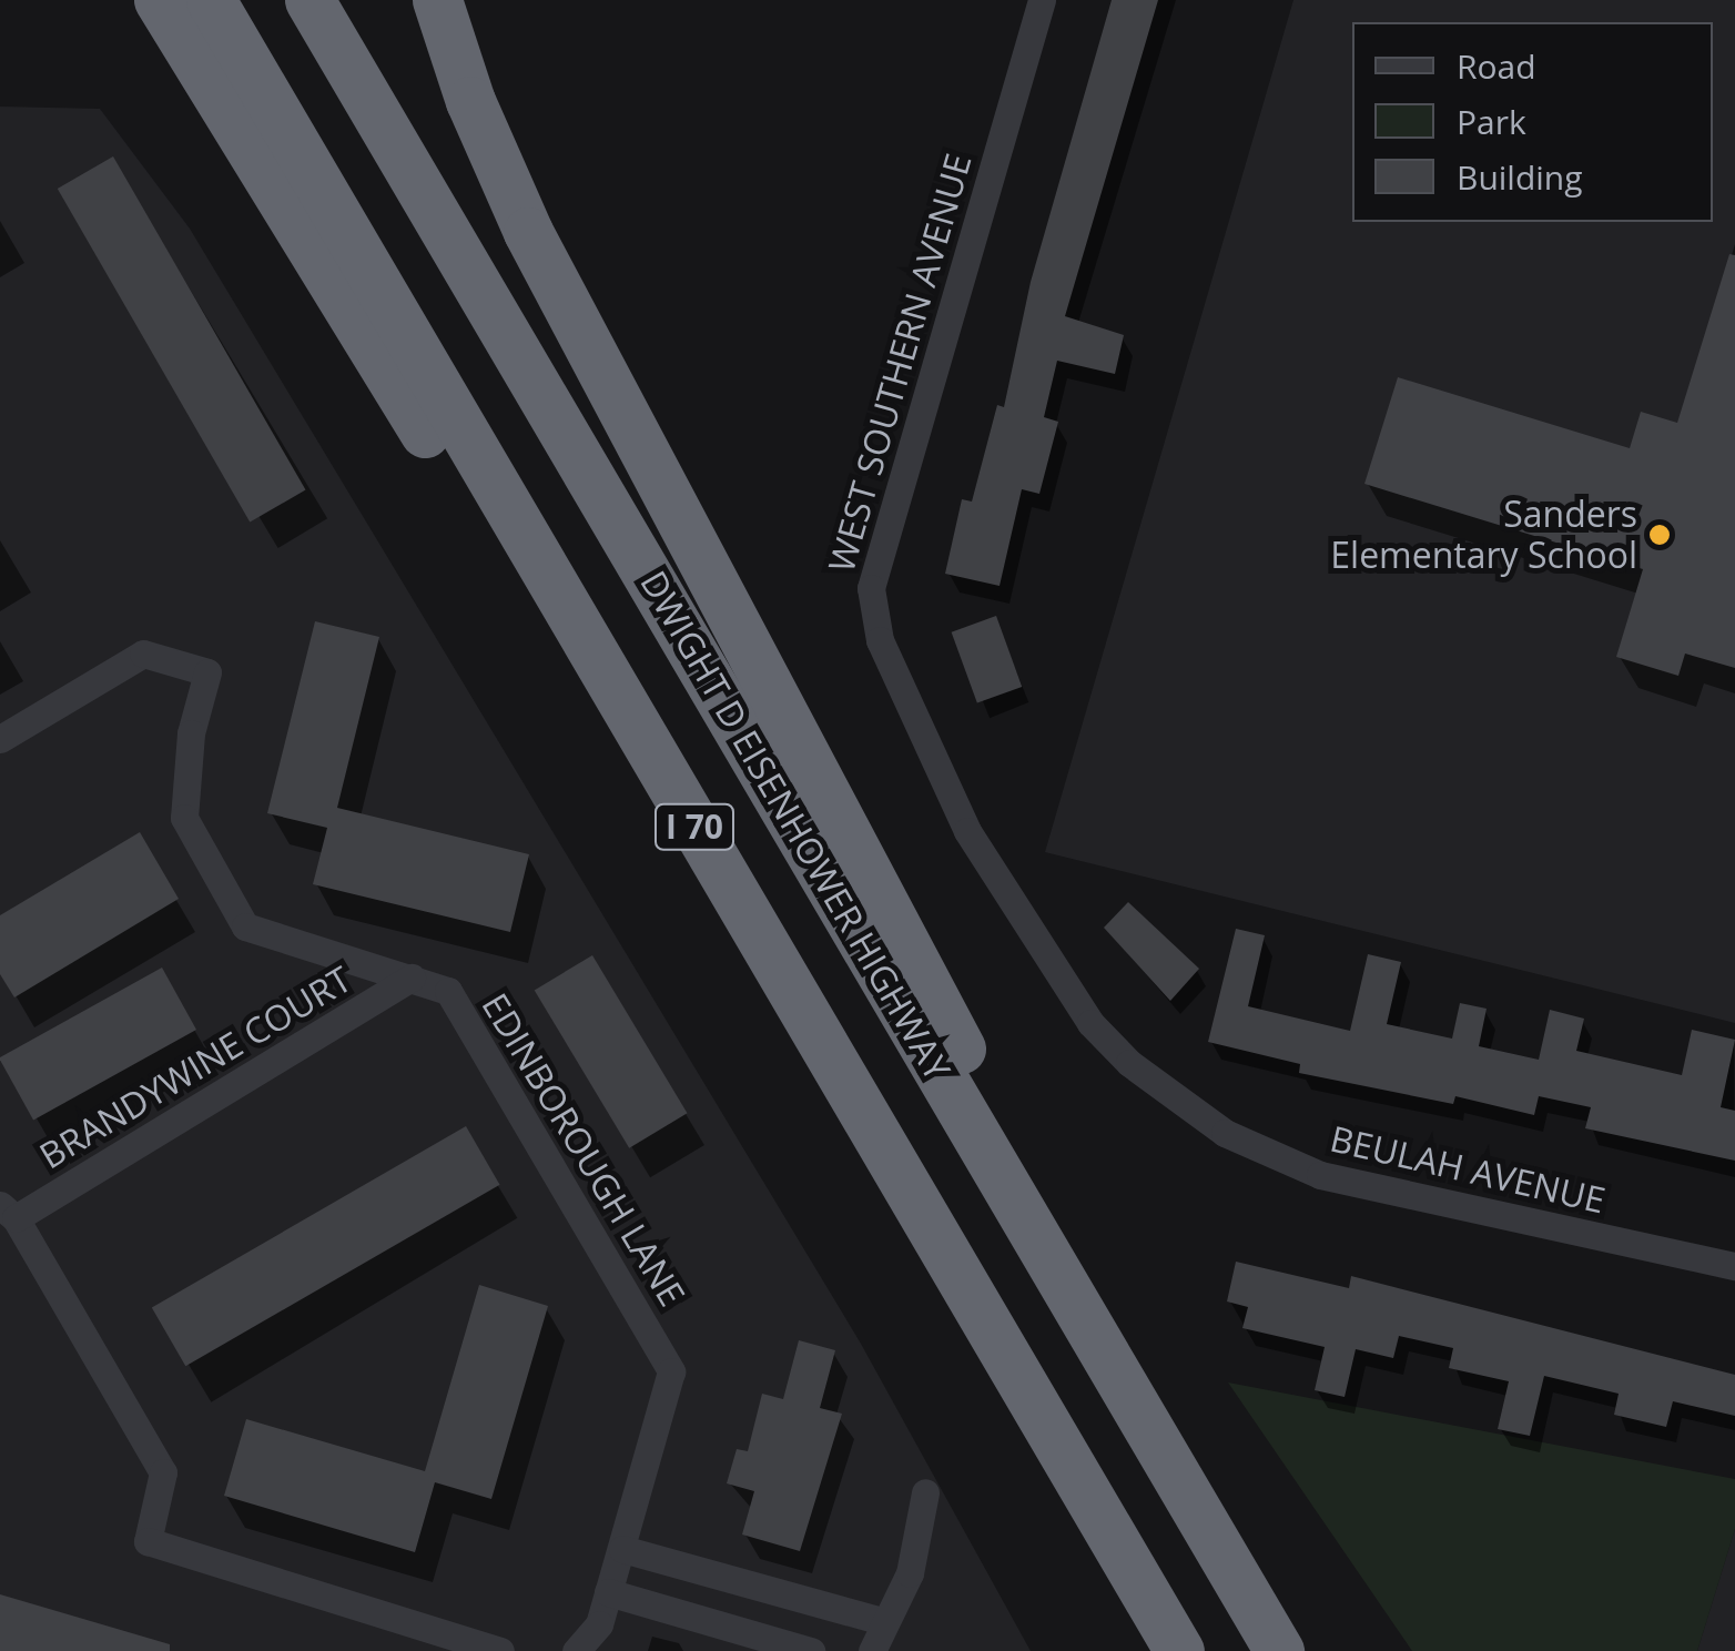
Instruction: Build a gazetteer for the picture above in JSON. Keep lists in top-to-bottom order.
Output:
{
  "streets": {
    "highway": ["DWIGHT D EISENHOWER HIGHWAY", "I 70"],
    "street": [
      "WEST SOUTHERN AVENUE",
      "BRANDYWINE COURT",
      "EDINBOROUGH LANE",
      "BEULAH AVENUE"
    ]
  },
  "crossings": [
    ["WEST SOUTHERN AVENUE", "BEULAH AVENUE"],
    ["BRANDYWINE COURT", "EDINBOROUGH LANE"]
  ],
  "places": ["Sanders Elementary School"],
  "legend": ["Road", "Park", "Building"]
}
